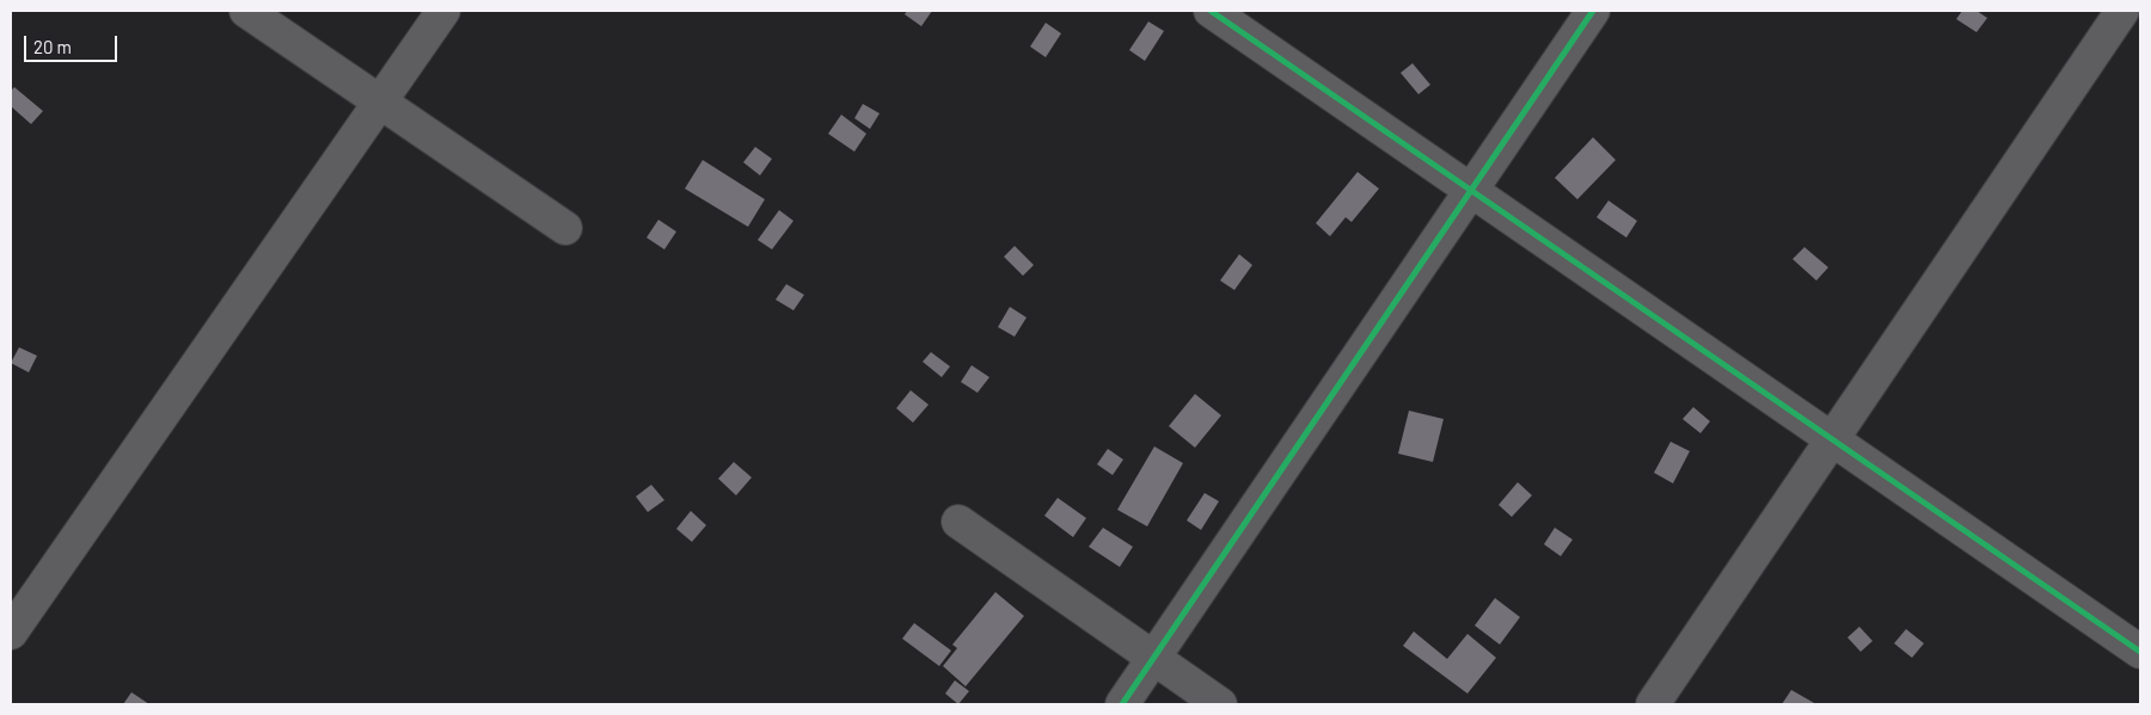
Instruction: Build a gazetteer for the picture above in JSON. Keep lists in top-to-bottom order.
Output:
{
  "scale_bar": "20 m"
}
